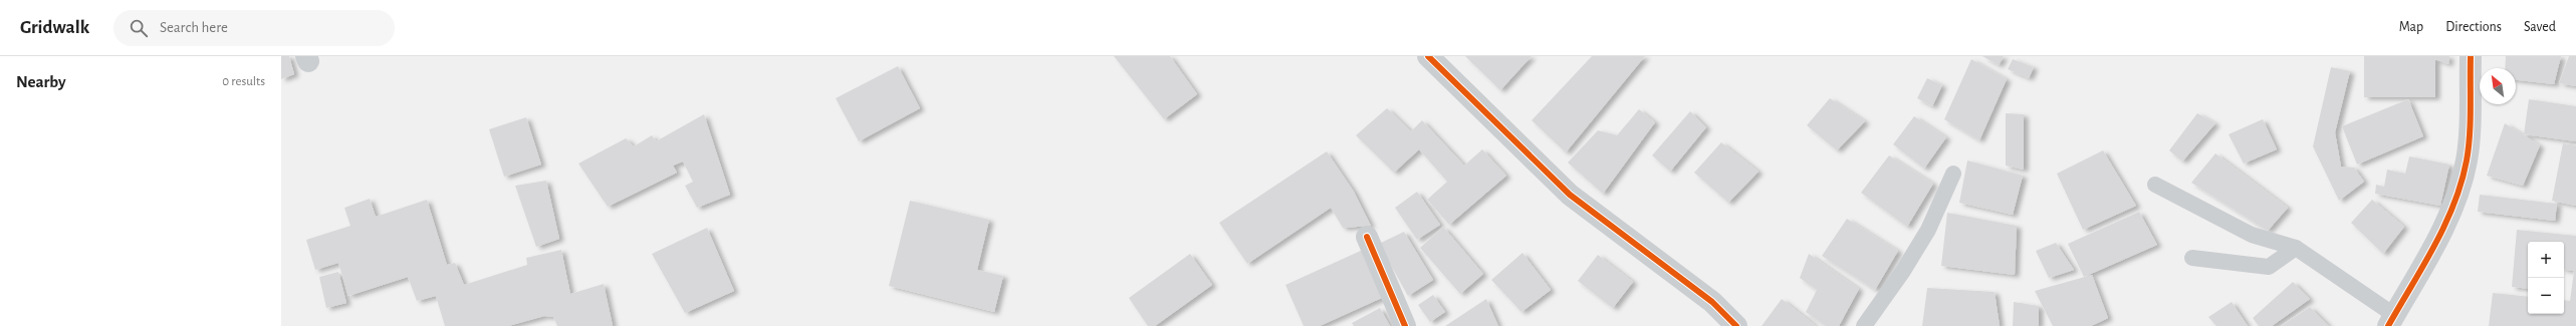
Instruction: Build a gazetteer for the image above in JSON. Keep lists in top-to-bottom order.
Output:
{
  "north": "top left",
  "page": {
    "header": "Gridwalk",
    "search": "Search here",
    "nav": ["Map", "Directions", "Saved"],
    "heading": ["Nearby", "0 results"],
    "map_buttons": ["+", "−"]
  }
}
